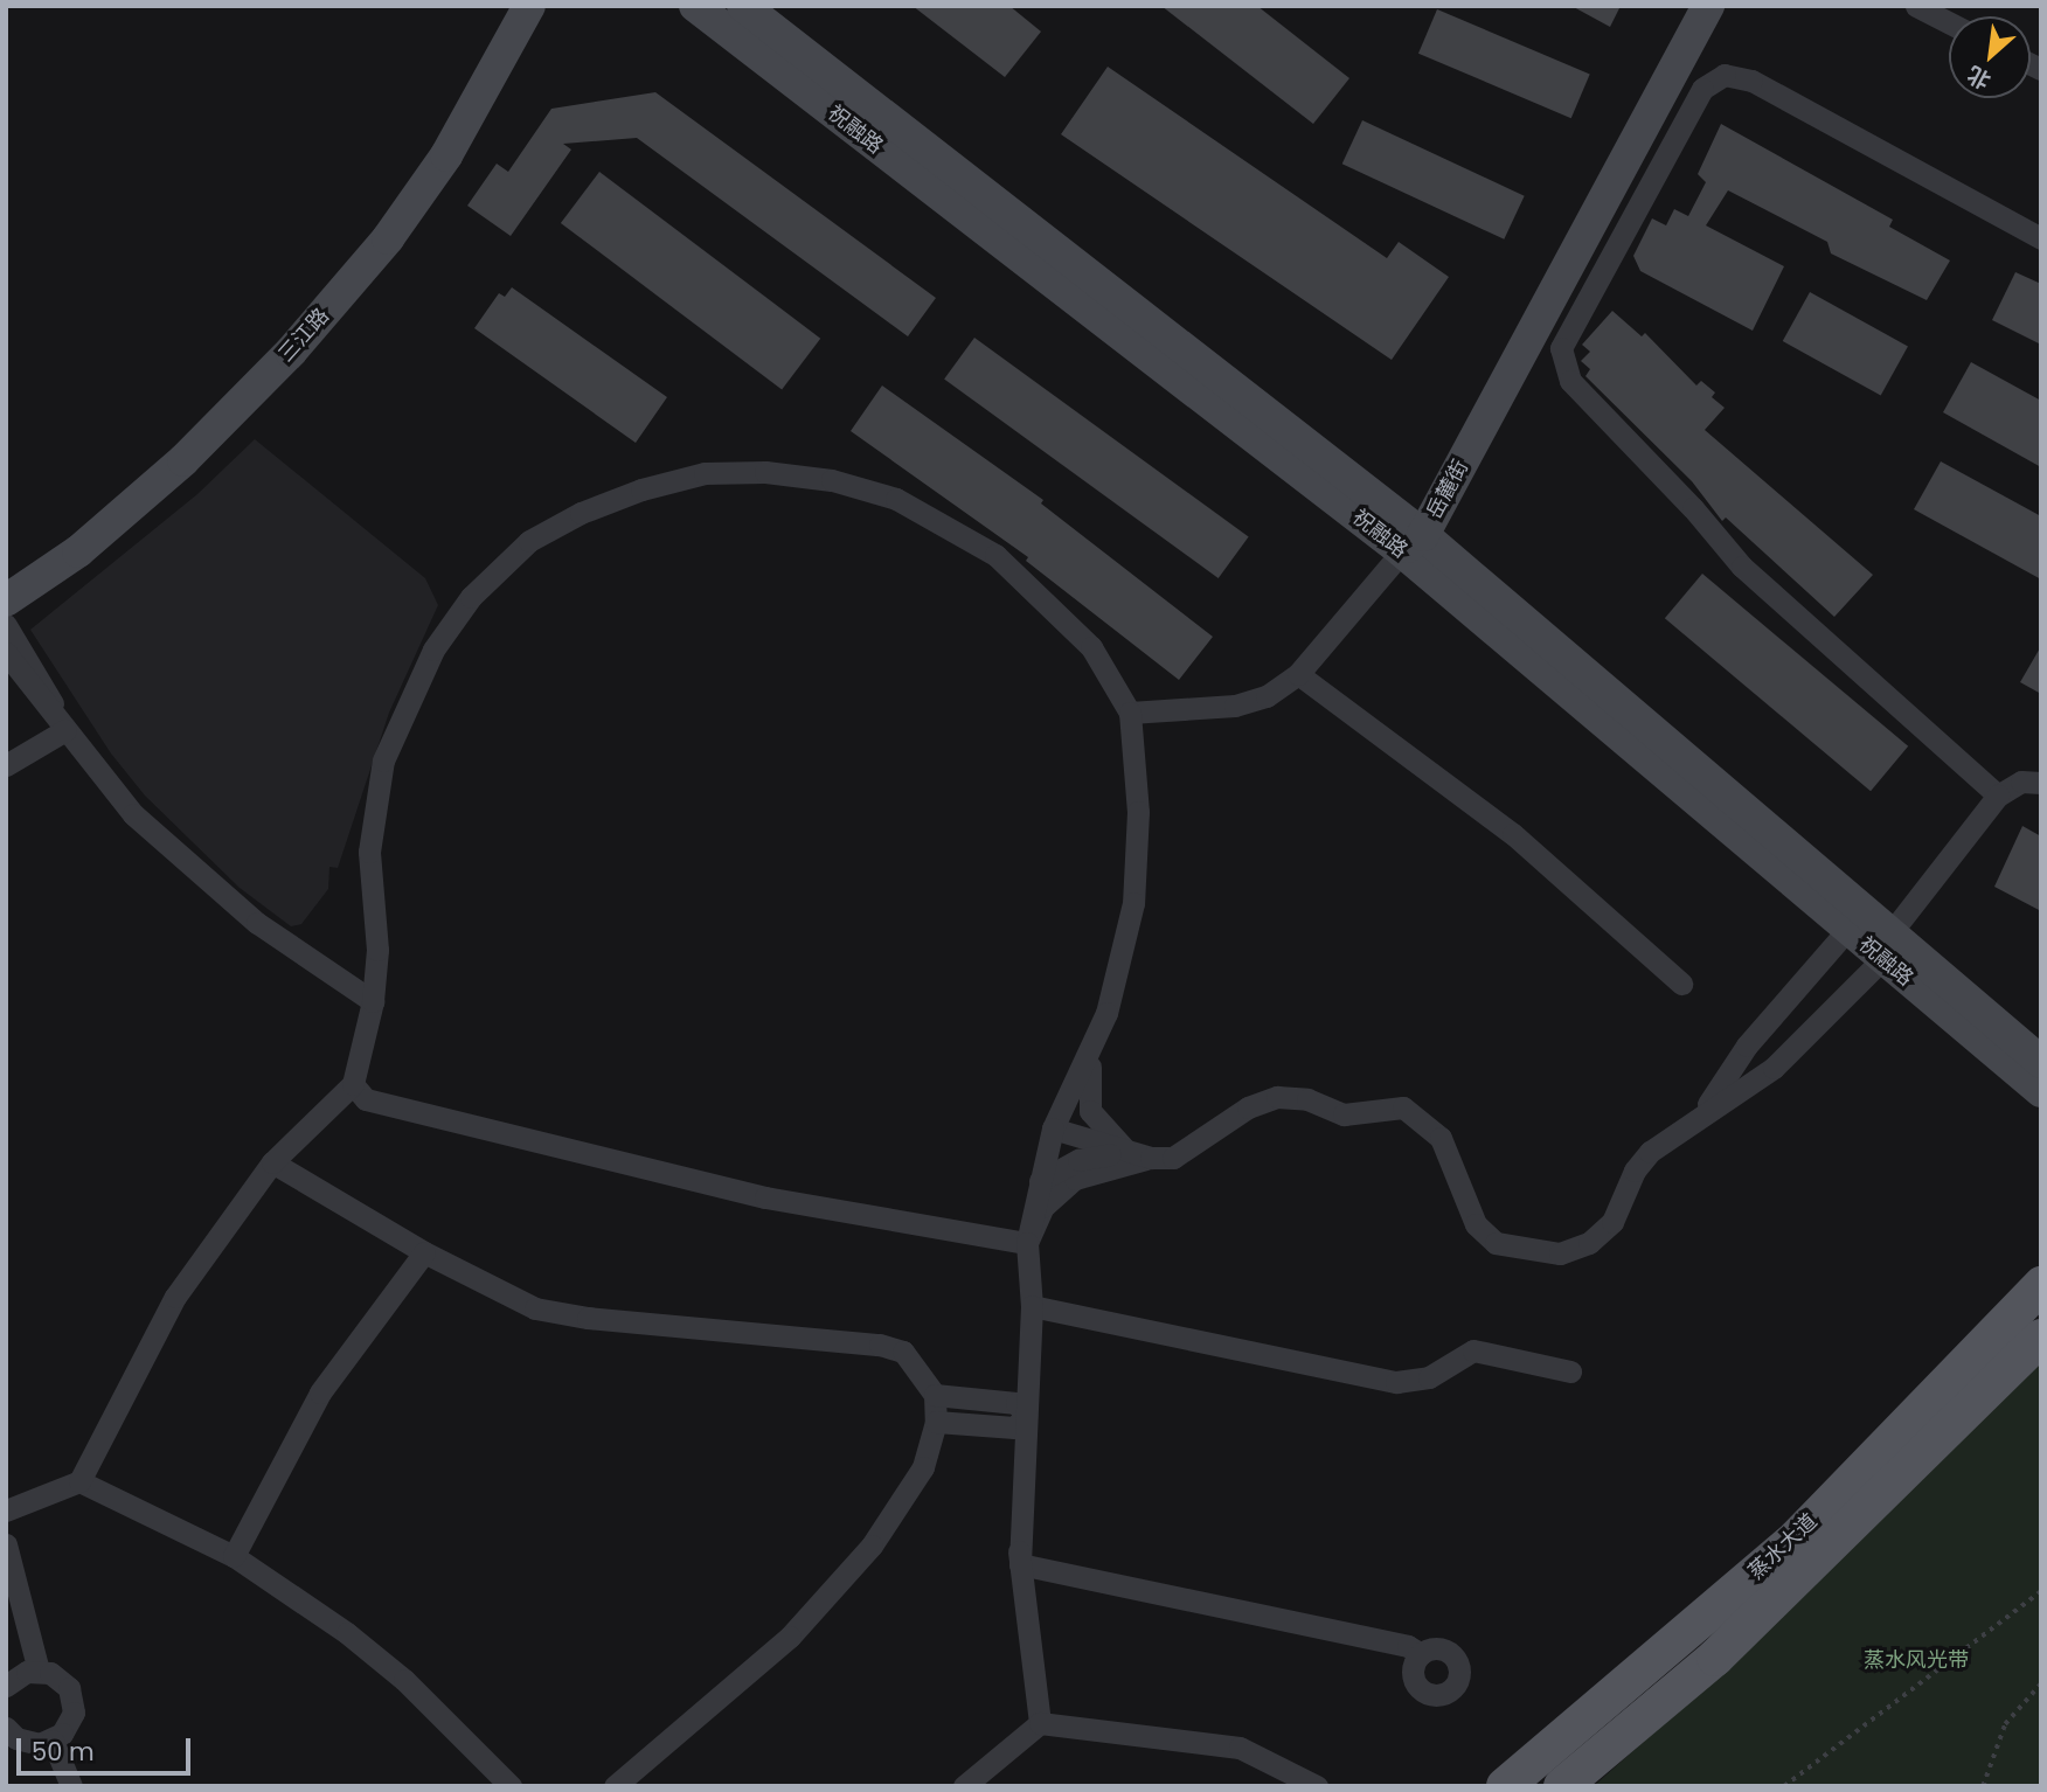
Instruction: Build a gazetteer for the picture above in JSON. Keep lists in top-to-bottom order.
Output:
{
  "streets": {
    "main road": [
      "祝融路",
      "三江路",
      "岳麓街",
      "蒸水大道"
    ]
  },
  "crossings": [
    ["祝融路", "岳麓街"]
  ],
  "parks": ["蒸水风光带"],
  "scale_bar": "50 m",
  "north": "bottom left"
}
